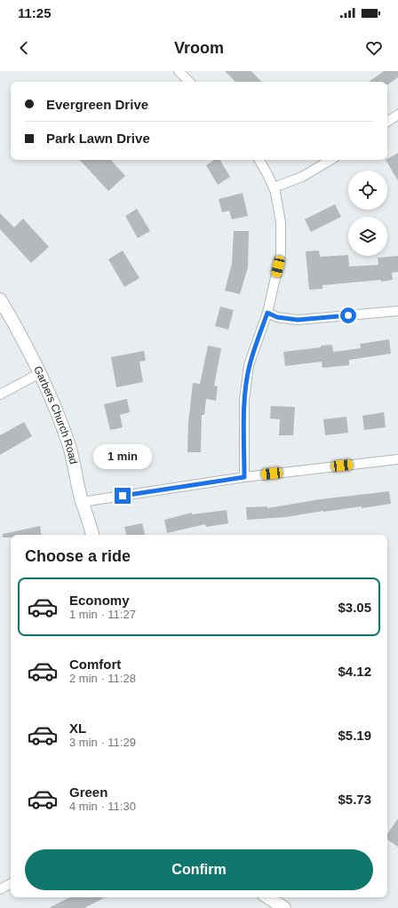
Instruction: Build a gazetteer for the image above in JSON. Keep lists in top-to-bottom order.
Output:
{
  "streets": {
    "street": ["Garbers Church Road"]
  },
  "page": {
    "status": "11:25",
    "header": "Vroom",
    "banner": ["Evergreen Drive", "Park Lawn Drive"],
    "bubble": "1 min",
    "heading": "Choose a ride",
    "list": [
      {
        "name": "Economy",
        "note": "1 min · 11:27",
        "value": "$3.05"
      },
      {
        "name": "Comfort",
        "note": "2 min · 11:28",
        "value": "$4.12"
      },
      {
        "name": "XL",
        "note": "3 min · 11:29",
        "value": "$5.19"
      },
      {
        "name": "Green",
        "note": "4 min · 11:30",
        "value": "$5.73"
      }
    ],
    "buttons": "Confirm"
  }
}
